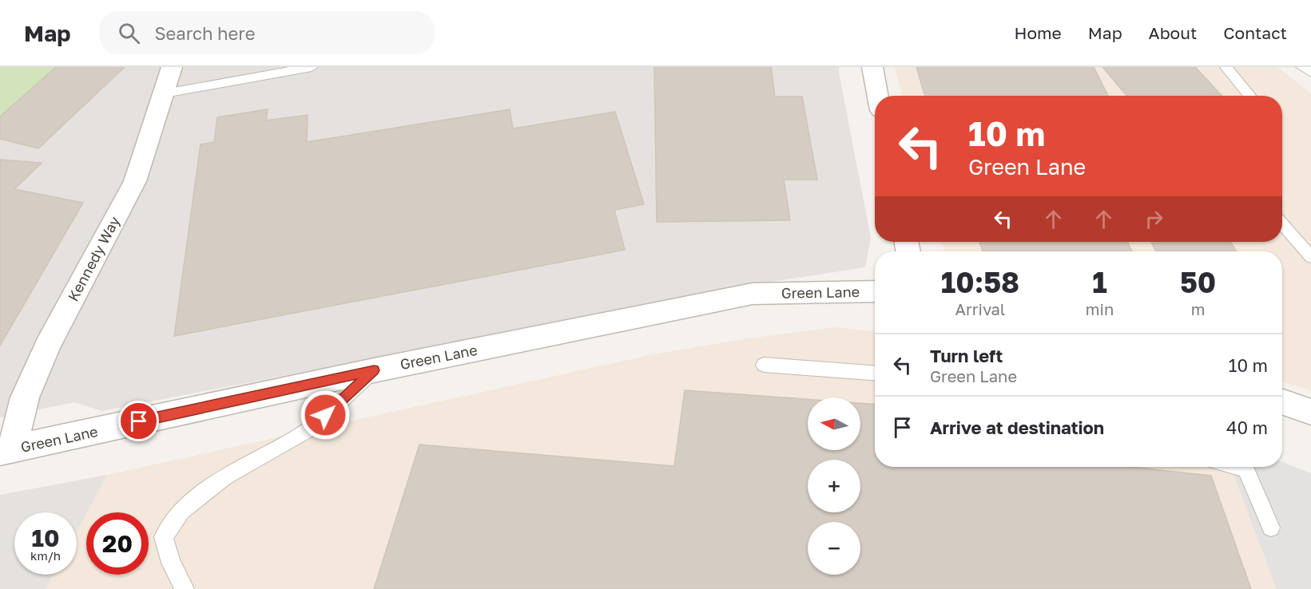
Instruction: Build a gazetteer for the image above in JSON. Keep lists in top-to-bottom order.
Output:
{
  "streets": {
    "street": ["Kennedy Way", "Green Lane"]
  },
  "crossings": [
    ["Kennedy Way", "Green Lane"]
  ],
  "north": "left",
  "page": {
    "header": "Map",
    "search": "Search here",
    "nav": [
      "Home",
      "Map",
      "About",
      "Contact"
    ],
    "turn": ["10 m", "Green Lane"],
    "eta": [
      "10:58",
      "Arrival",
      "1",
      "min",
      "50",
      "m"
    ],
    "list": [
      {
        "name": "Turn left",
        "note": "Green Lane",
        "value": "10 m"
      },
      {
        "name": "Arrive at destination",
        "value": "40 m"
      }
    ],
    "map_buttons": ["+", "−"],
    "speed": "10 km/h",
    "limit": "20"
  }
}
